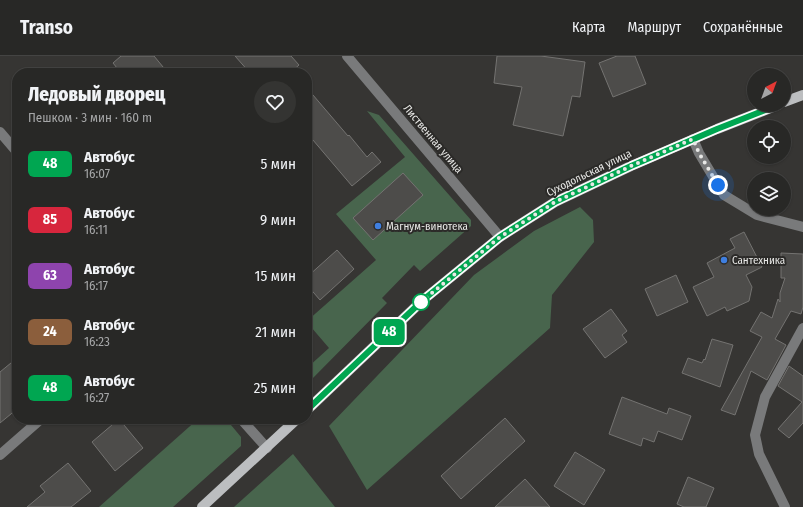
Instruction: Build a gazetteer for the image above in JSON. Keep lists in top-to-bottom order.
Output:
{
  "streets": {
    "main road": ["Суходольская улица"],
    "street": ["Лиственная улица"]
  },
  "crossings": [
    ["Лиственная улица", "Суходольская улица"]
  ],
  "places": ["Магнум-винотека", "Сантехника"],
  "lines": ["bus line 48"],
  "north": "top right",
  "page": {
    "header": "Transo",
    "nav": ["Карта", "Маршрут", "Сохранённые"],
    "on_map": "48",
    "heading": ["Ледовый дворец", "Пешком · 3 мин · 160 m"],
    "list": [
      {
        "mark": "48",
        "name": "Автобус",
        "note": "16:07",
        "value": "5 мин"
      },
      {
        "mark": "85",
        "name": "Автобус",
        "note": "16:11",
        "value": "9 мин"
      },
      {
        "mark": "63",
        "name": "Автобус",
        "note": "16:17",
        "value": "15 мин"
      },
      {
        "mark": "24",
        "name": "Автобус",
        "note": "16:23",
        "value": "21 мин"
      },
      {
        "mark": "48",
        "name": "Автобус",
        "note": "16:27",
        "value": "25 мин"
      }
    ]
  }
}
